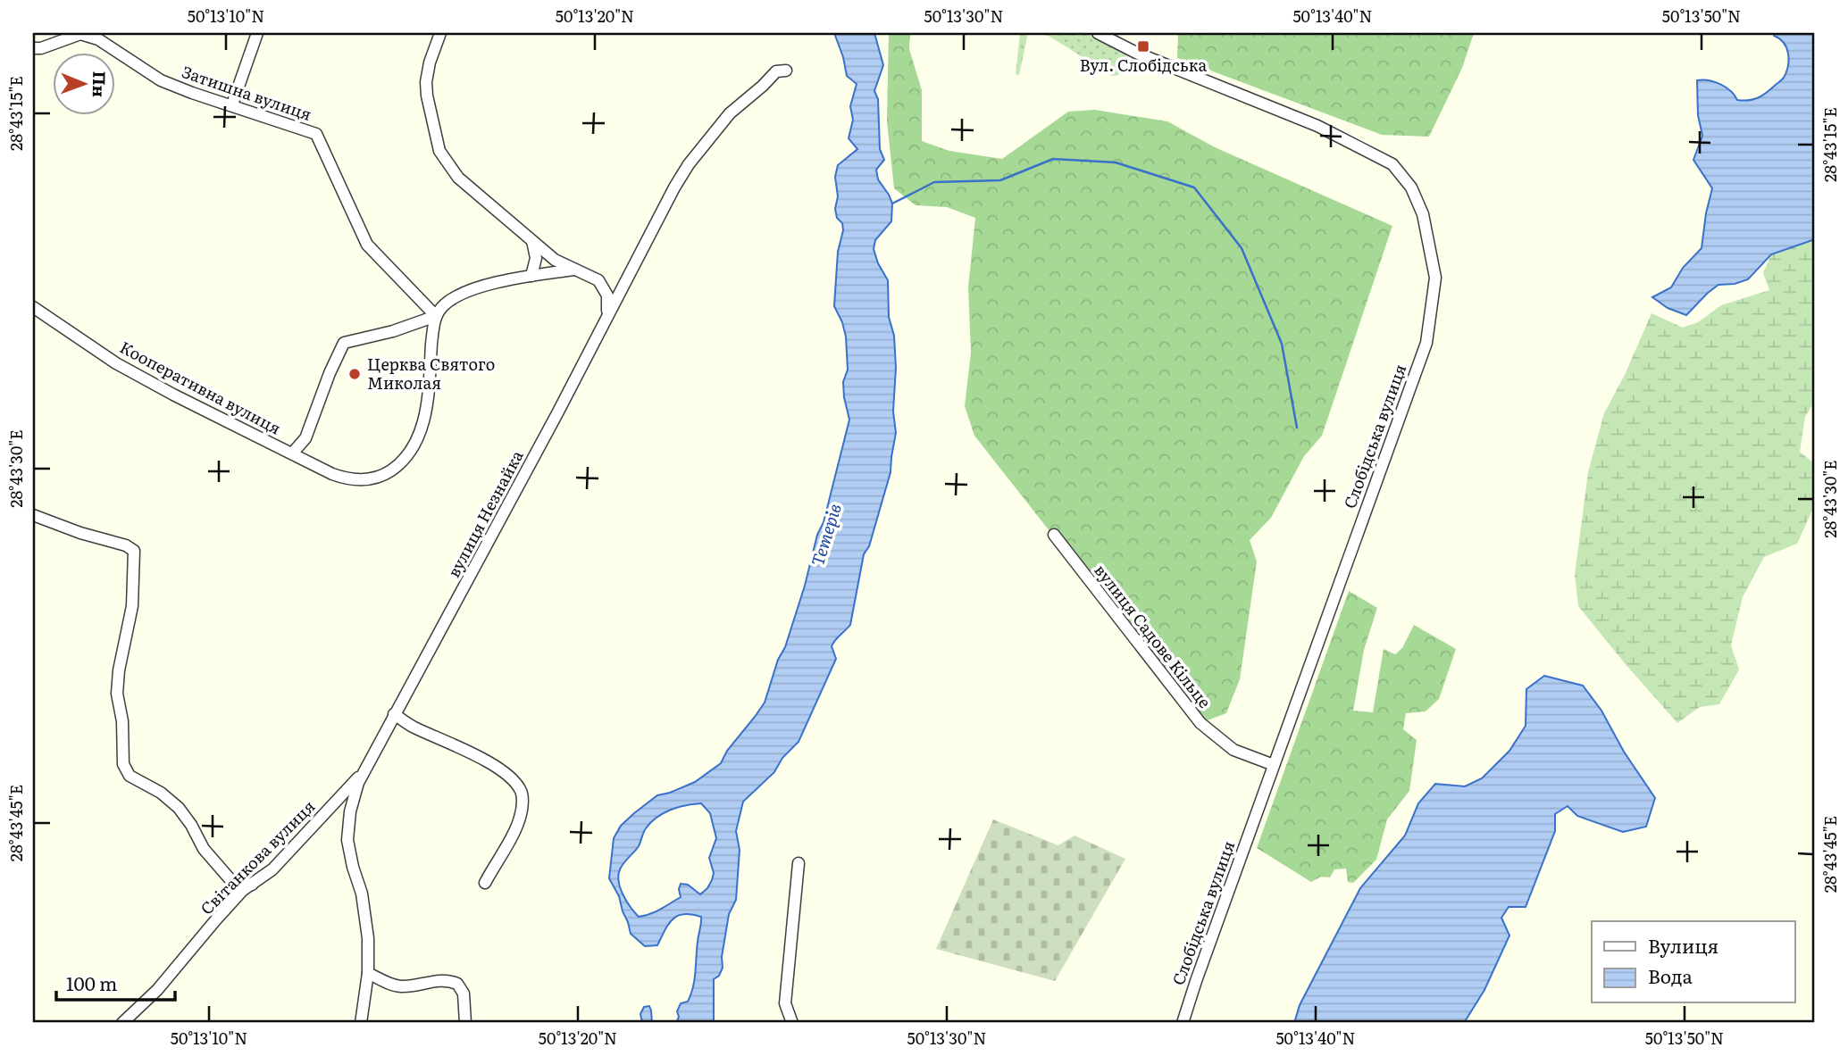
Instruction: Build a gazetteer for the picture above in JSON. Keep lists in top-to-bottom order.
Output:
{
  "streets": {
    "street": [
      "Затишна вулиця",
      "Кооперативна вулиця",
      "Слобідська вулиця",
      "вулиця Незнайка",
      "вулиця Садове Кільце",
      "Світанкова вулиця"
    ]
  },
  "crossings": [
    ["Затишна вулиця", "Кооперативна вулиця"],
    ["Слобідська вулиця", "вулиця Садове Кільце"],
    ["вулиця Незнайка", "Світанкова вулиця"]
  ],
  "water": ["Тетерів"],
  "places": {
    "transit": ["Вул. Слобідська"],
    "other": ["Церква Святого Миколая"]
  },
  "legend": ["Вулиця", "Вода"],
  "scale_bar": "100 m",
  "north": "right",
  "coordinates": [
    "50°13'10\"N",
    "50°13'20\"N",
    "50°13'30\"N",
    "50°13'40\"N",
    "50°13'50\"N",
    "28°43'15\"E",
    "28°43'30\"E",
    "28°43'45\"E"
  ]
}
